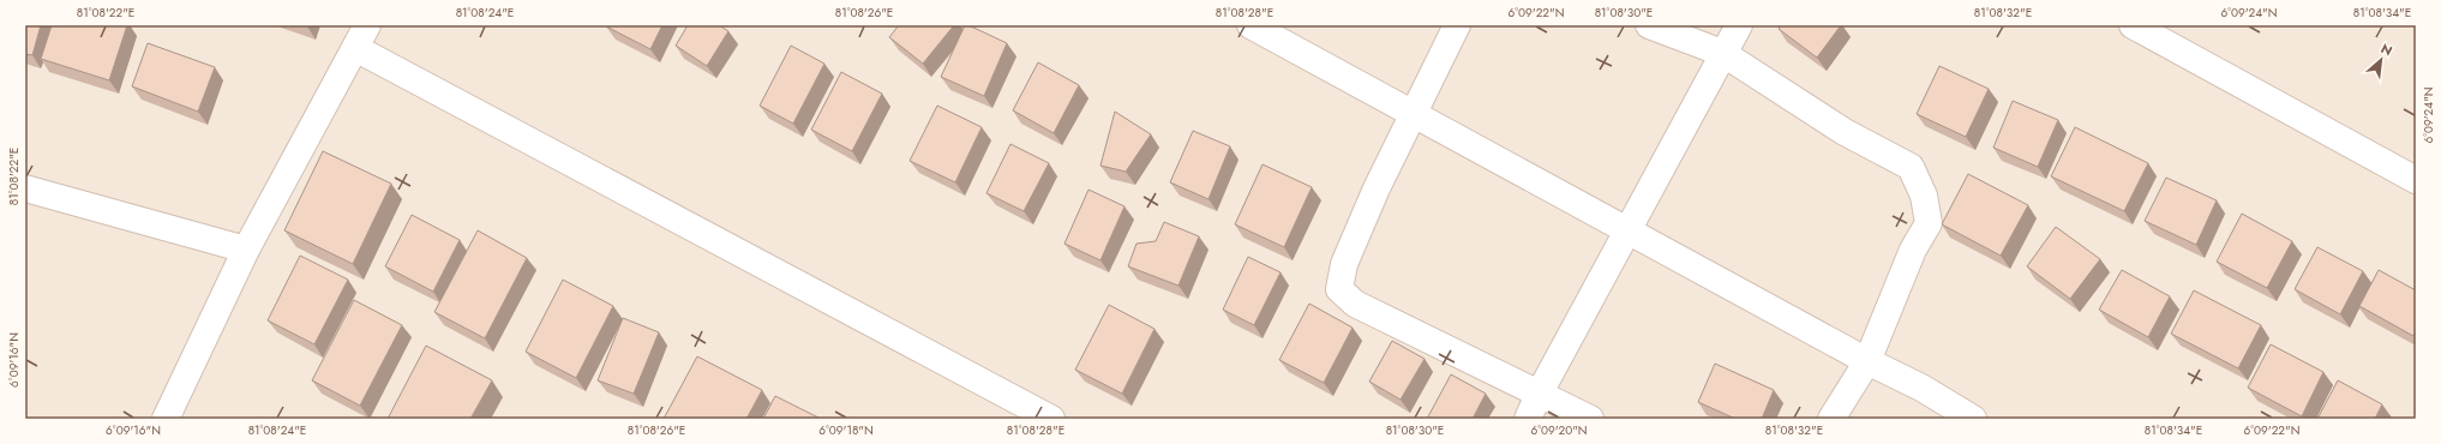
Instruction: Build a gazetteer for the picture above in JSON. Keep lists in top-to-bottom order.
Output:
{
  "north": "top right",
  "coordinates": [
    "81°08'22\"E",
    "81°08'24\"E",
    "81°08'26\"E",
    "81°08'28\"E",
    "6°09'22\"N",
    "81°08'30\"E",
    "81°08'32\"E",
    "6°09'24\"N",
    "81°08'34\"E",
    "6°09'16\"N",
    "6°09'18\"N",
    "6°09'20\"N"
  ]
}
